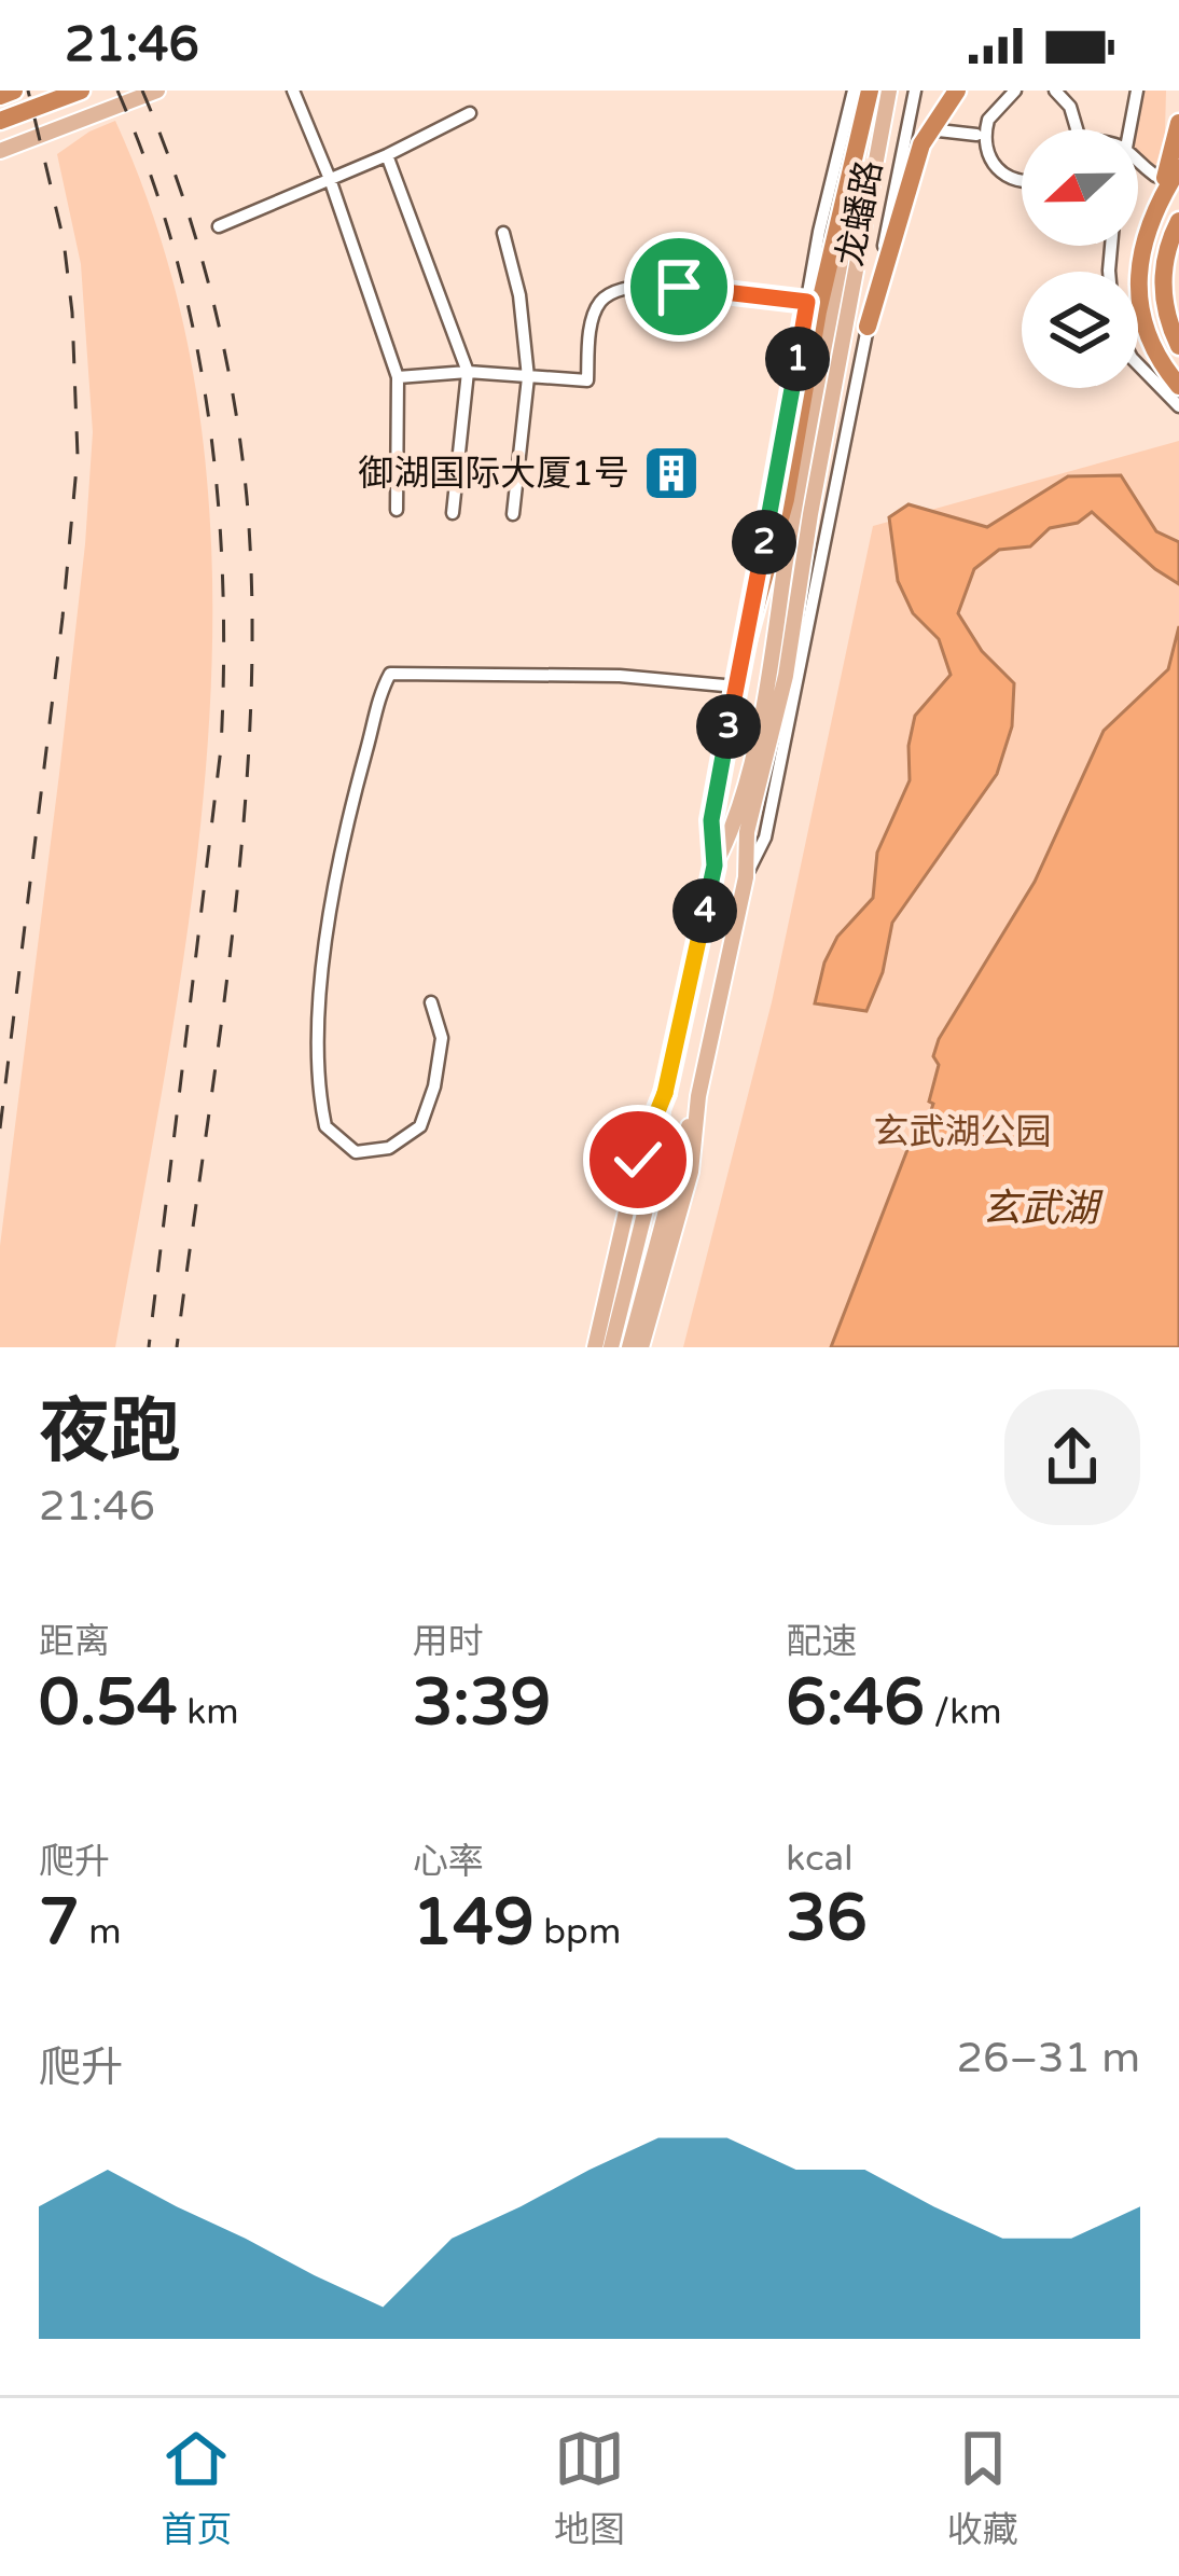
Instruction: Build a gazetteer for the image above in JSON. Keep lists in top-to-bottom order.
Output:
{
  "streets": {
    "main road": ["龙蟠路"]
  },
  "water": ["玄武湖"],
  "parks": ["玄武湖公园"],
  "places": {
    "building": ["御湖国际大厦1号"]
  },
  "north": "left",
  "page": {
    "status": "21:46",
    "pins": [
      "1",
      "2",
      "3",
      "4"
    ],
    "heading": ["夜跑", "21:46"],
    "stats": [
      ["距离", "0.54 km"],
      ["用时", "3:39"],
      ["配速", "6:46 /km"],
      ["爬升", "7 m"],
      ["心率", "149 bpm"],
      ["kcal", "36"]
    ],
    "chart": ["爬升", "26–31 m"],
    "tabs": ["首页", "地图", "收藏"]
  }
}
